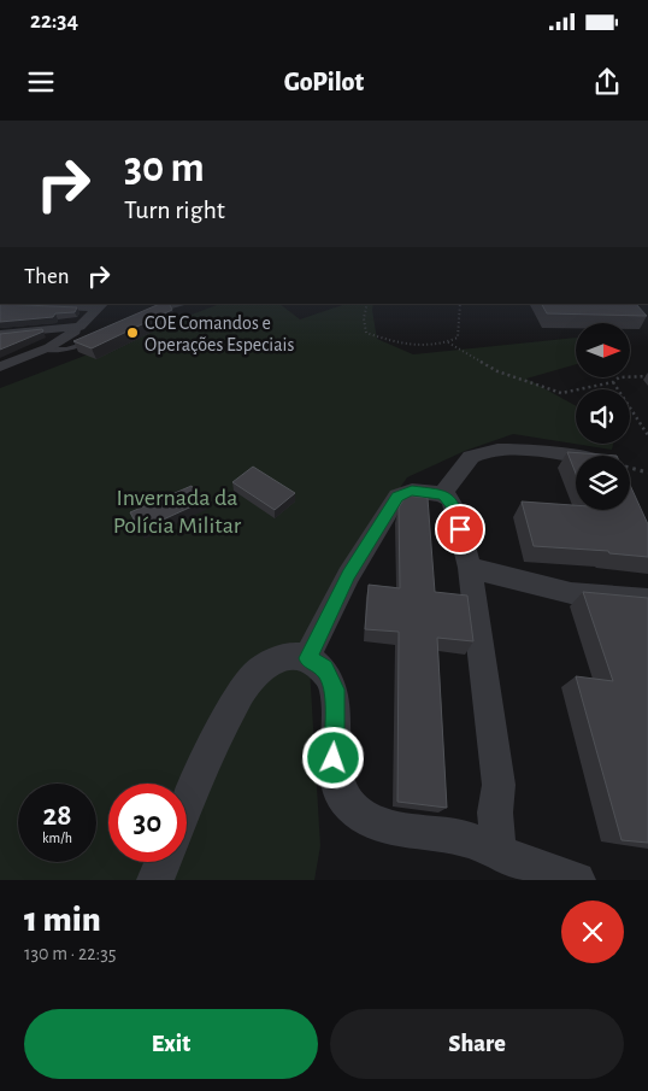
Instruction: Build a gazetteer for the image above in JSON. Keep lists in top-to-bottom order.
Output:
{
  "parks": ["Invernada da Polícia Militar"],
  "places": ["COE Comandos e Operações Especiais"],
  "north": "right",
  "page": {
    "status": "22:34",
    "header": "GoPilot",
    "turn": ["30 m", "Turn right"],
    "then": "Then",
    "speed": "28 km/h",
    "limit": "30",
    "heading": ["1 min", "130 m · 22:35"],
    "buttons": ["Exit", "Share"]
  }
}
